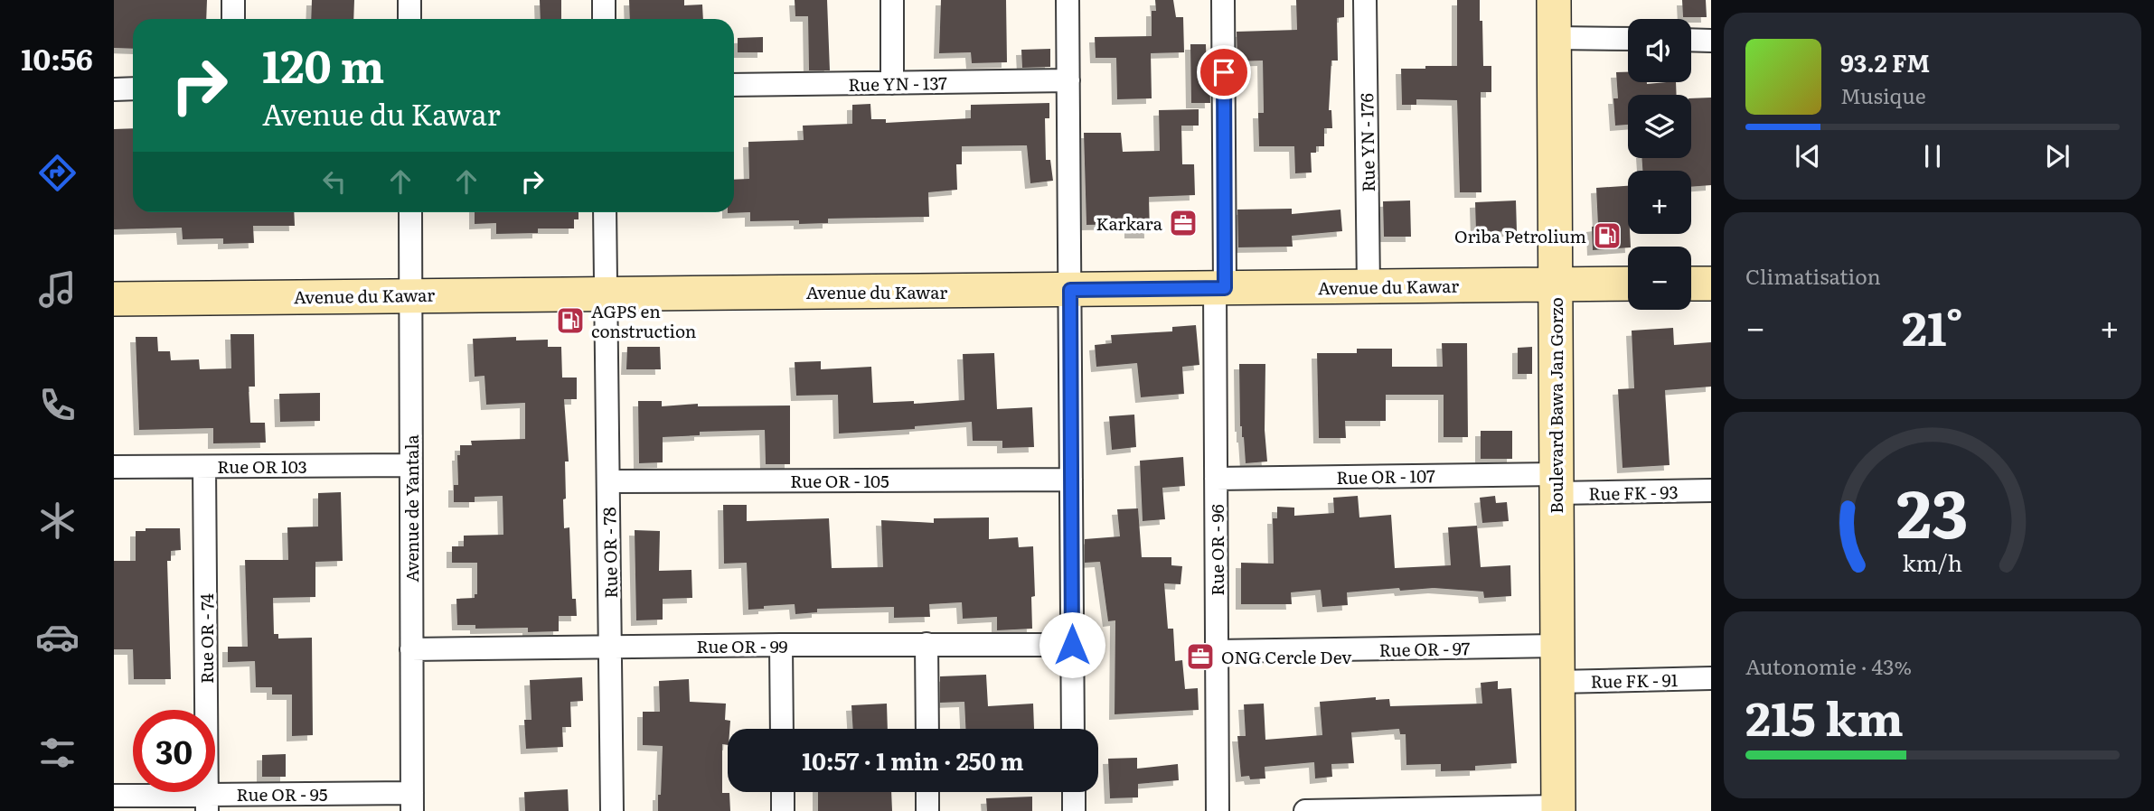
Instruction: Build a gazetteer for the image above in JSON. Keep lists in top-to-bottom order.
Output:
{
  "streets": {
    "street": [
      "Rue YN - 137",
      "Rue YN - 176",
      "Avenue du Kawar",
      "Boulevard Bawa Jan Gorzo",
      "Rue OR 103",
      "Rue OR - 107",
      "Rue OR - 105",
      "Rue FK - 93",
      "Avenue de Yantala",
      "Rue OR - 96",
      "Rue OR - 78",
      "Rue OR - 74",
      "Rue OR - 99",
      "Rue OR - 97",
      "Rue FK - 91",
      "Rue OR - 95"
    ]
  },
  "crossings": [
    ["Rue YN - 176", "Avenue du Kawar"],
    ["Avenue du Kawar", "Boulevard Bawa Jan Gorzo"],
    ["Avenue du Kawar", "Avenue de Yantala"],
    ["Avenue du Kawar", "Rue OR - 96"],
    ["Avenue du Kawar", "Rue OR - 78"],
    ["Boulevard Bawa Jan Gorzo", "Rue OR - 107"],
    ["Boulevard Bawa Jan Gorzo", "Rue FK - 93"],
    ["Boulevard Bawa Jan Gorzo", "Rue OR - 97"],
    ["Boulevard Bawa Jan Gorzo", "Rue FK - 91"],
    ["Rue OR 103", "Avenue de Yantala"],
    ["Rue OR 103", "Rue OR - 74"],
    ["Rue OR - 107", "Rue FK - 93"],
    ["Rue OR - 107", "Rue OR - 96"],
    ["Rue OR - 105", "Rue OR - 78"],
    ["Avenue de Yantala", "Rue OR - 99"],
    ["Avenue de Yantala", "Rue OR - 95"],
    ["Rue OR - 96", "Rue OR - 97"],
    ["Rue OR - 78", "Rue OR - 99"],
    ["Rue OR - 74", "Rue OR - 95"]
  ],
  "places": {
    "office": ["Karkara", "ONG Cercle Dev"],
    "fuel station": ["Oriba Petrolium", "AGPS en construction"]
  },
  "page": {
    "tabs": "10:56",
    "map_buttons": ["+", "−"],
    "turn": ["120 m", "Avenue du Kawar"],
    "song": ["93.2 FM", "Musique"],
    "tile": [
      "Climatisation",
      ["Autonomie · 43%", "215 km"]
    ],
    "heat": ["−", "21°", "+"],
    "limit": "30",
    "trip": "10:57 · 1 min · 250 m",
    "gauge": ["23", "km/h"]
  }
}
